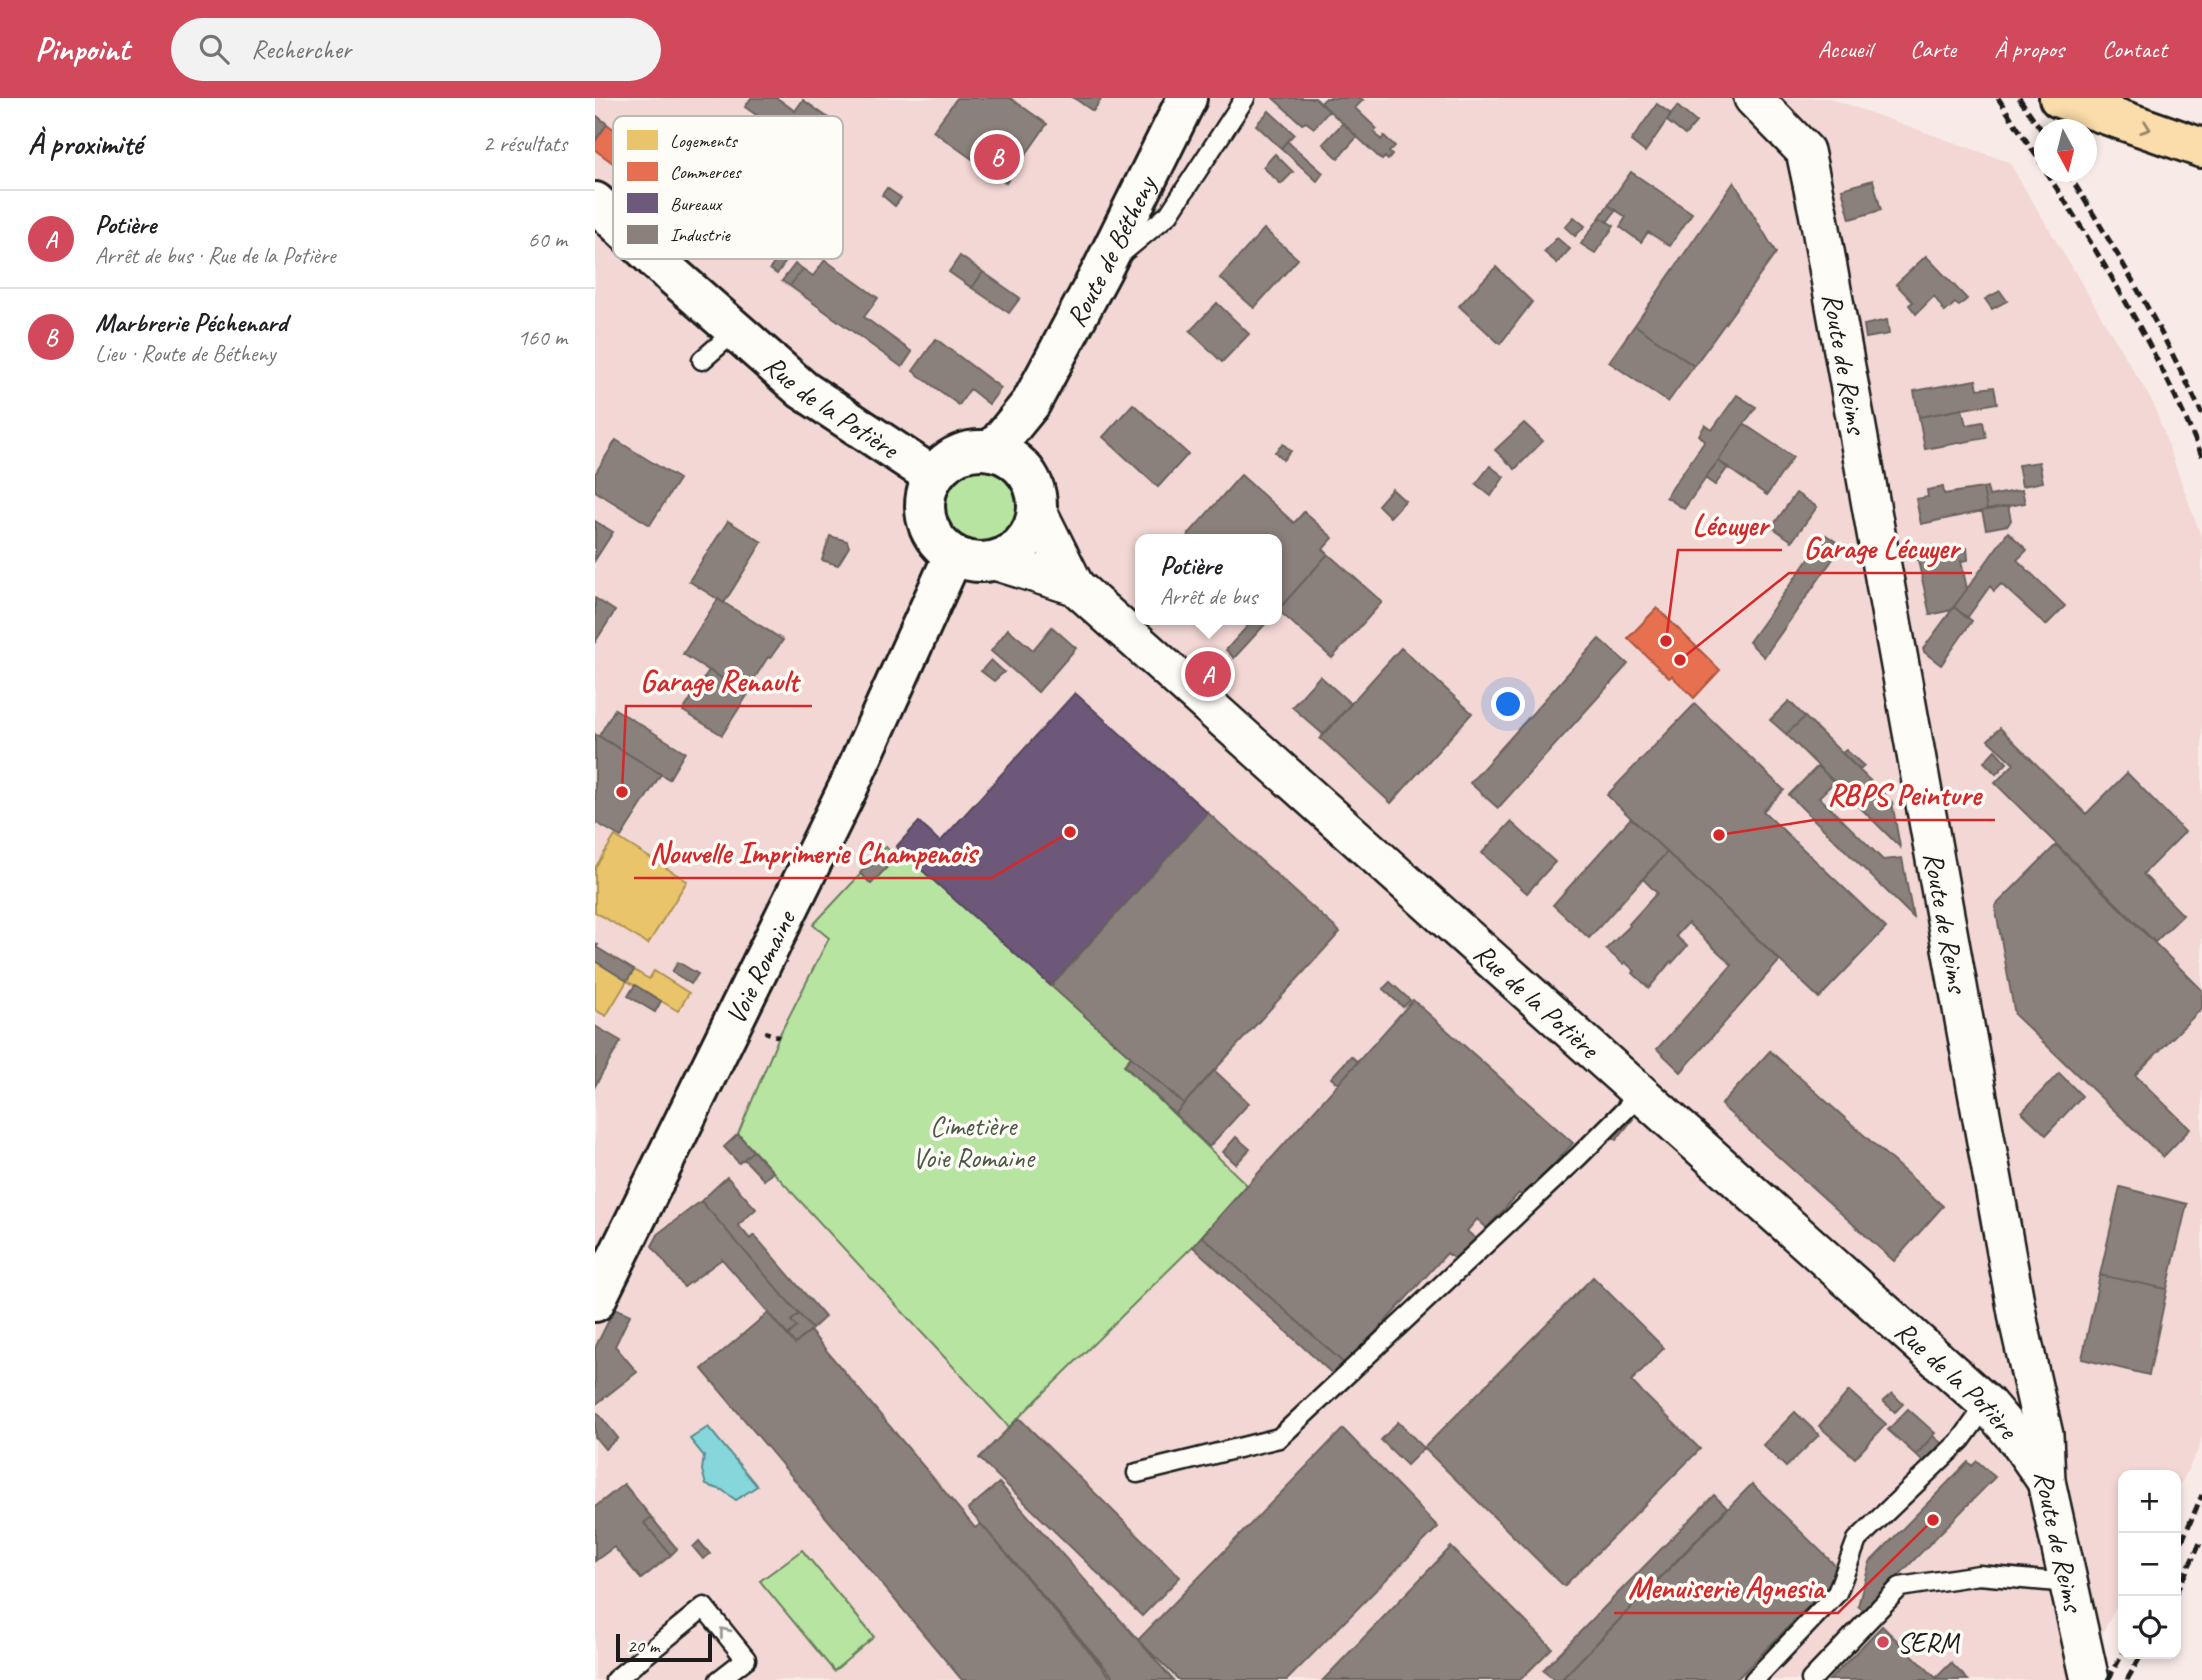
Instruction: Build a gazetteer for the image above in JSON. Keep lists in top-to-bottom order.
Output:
{
  "streets": {
    "main road": ["Route de Bétheny", "Rue de la Potière", "Voie Romaine"],
    "street": ["Route de Reims"]
  },
  "crossings": [
    ["Route de Bétheny", "Rue de la Potière"],
    ["Route de Bétheny", "Voie Romaine"],
    ["Route de Reims", "Rue de la Potière"],
    ["Rue de la Potière", "Voie Romaine"]
  ],
  "parks": ["Cimetière Voie Romaine"],
  "places": [
    "Lécuyer",
    "Garage Lécuyer",
    "Garage Renault",
    "Nouvelle Imprimerie Champenois",
    "RBPS Peinture",
    "Menuiserie Agnesia",
    "SERM"
  ],
  "legend": [
    "Logements",
    "Commerces",
    "Bureaux",
    "Industrie"
  ],
  "scale_bar": "20 m",
  "north": "bottom",
  "page": {
    "header": "Pinpoint",
    "search": "Rechercher",
    "nav": [
      "Accueil",
      "Carte",
      "À propos",
      "Contact"
    ],
    "heading": ["À proximité", "2 résultats"],
    "pins": ["B", "A"],
    "list": [
      {
        "mark": "A",
        "name": "Potière",
        "note": "Arrêt de bus · Rue de la Potière",
        "value": "60 m"
      },
      {
        "mark": "B",
        "name": "Marbrerie Péchenard",
        "note": "Lieu · Route de Bétheny",
        "value": "160 m"
      }
    ],
    "popup": ["Potière", "Arrêt de bus"],
    "map_buttons": ["+", "−"],
    "scale": "20 m"
  }
}
